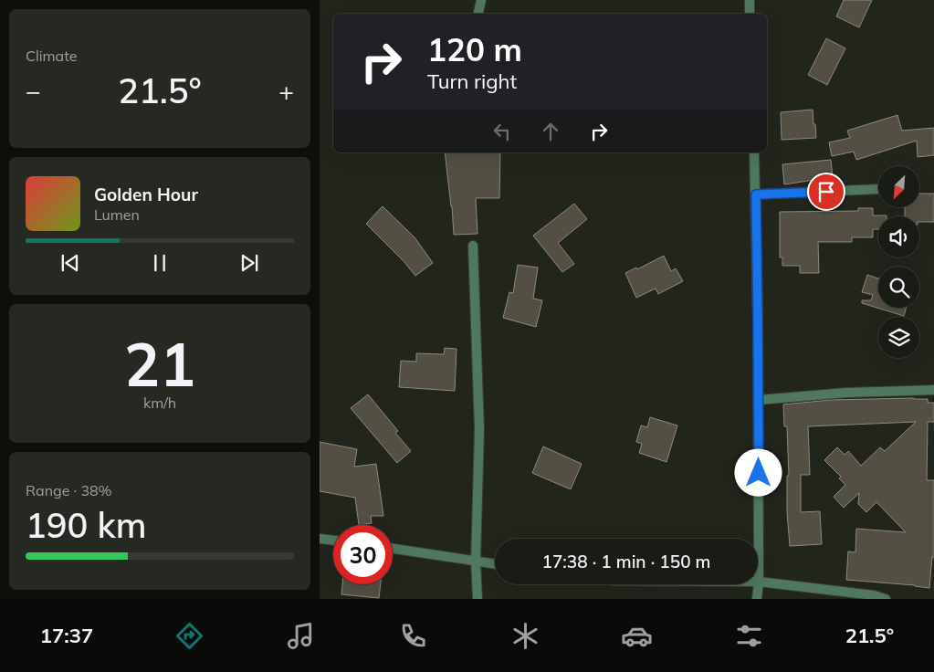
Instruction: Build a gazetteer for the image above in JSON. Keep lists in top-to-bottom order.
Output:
{
  "north": "bottom left",
  "page": {
    "tile": [
      "Climate",
      ["21", "km/h"],
      ["Range · 38%", "190 km"]
    ],
    "turn": ["120 m", "Turn right"],
    "heat": ["−", "21.5°", "+"],
    "song": ["Golden Hour", "Lumen"],
    "limit": "30",
    "trip": "17:38 · 1 min · 150 m",
    "tabs": ["17:37", "21.5°"]
  }
}
